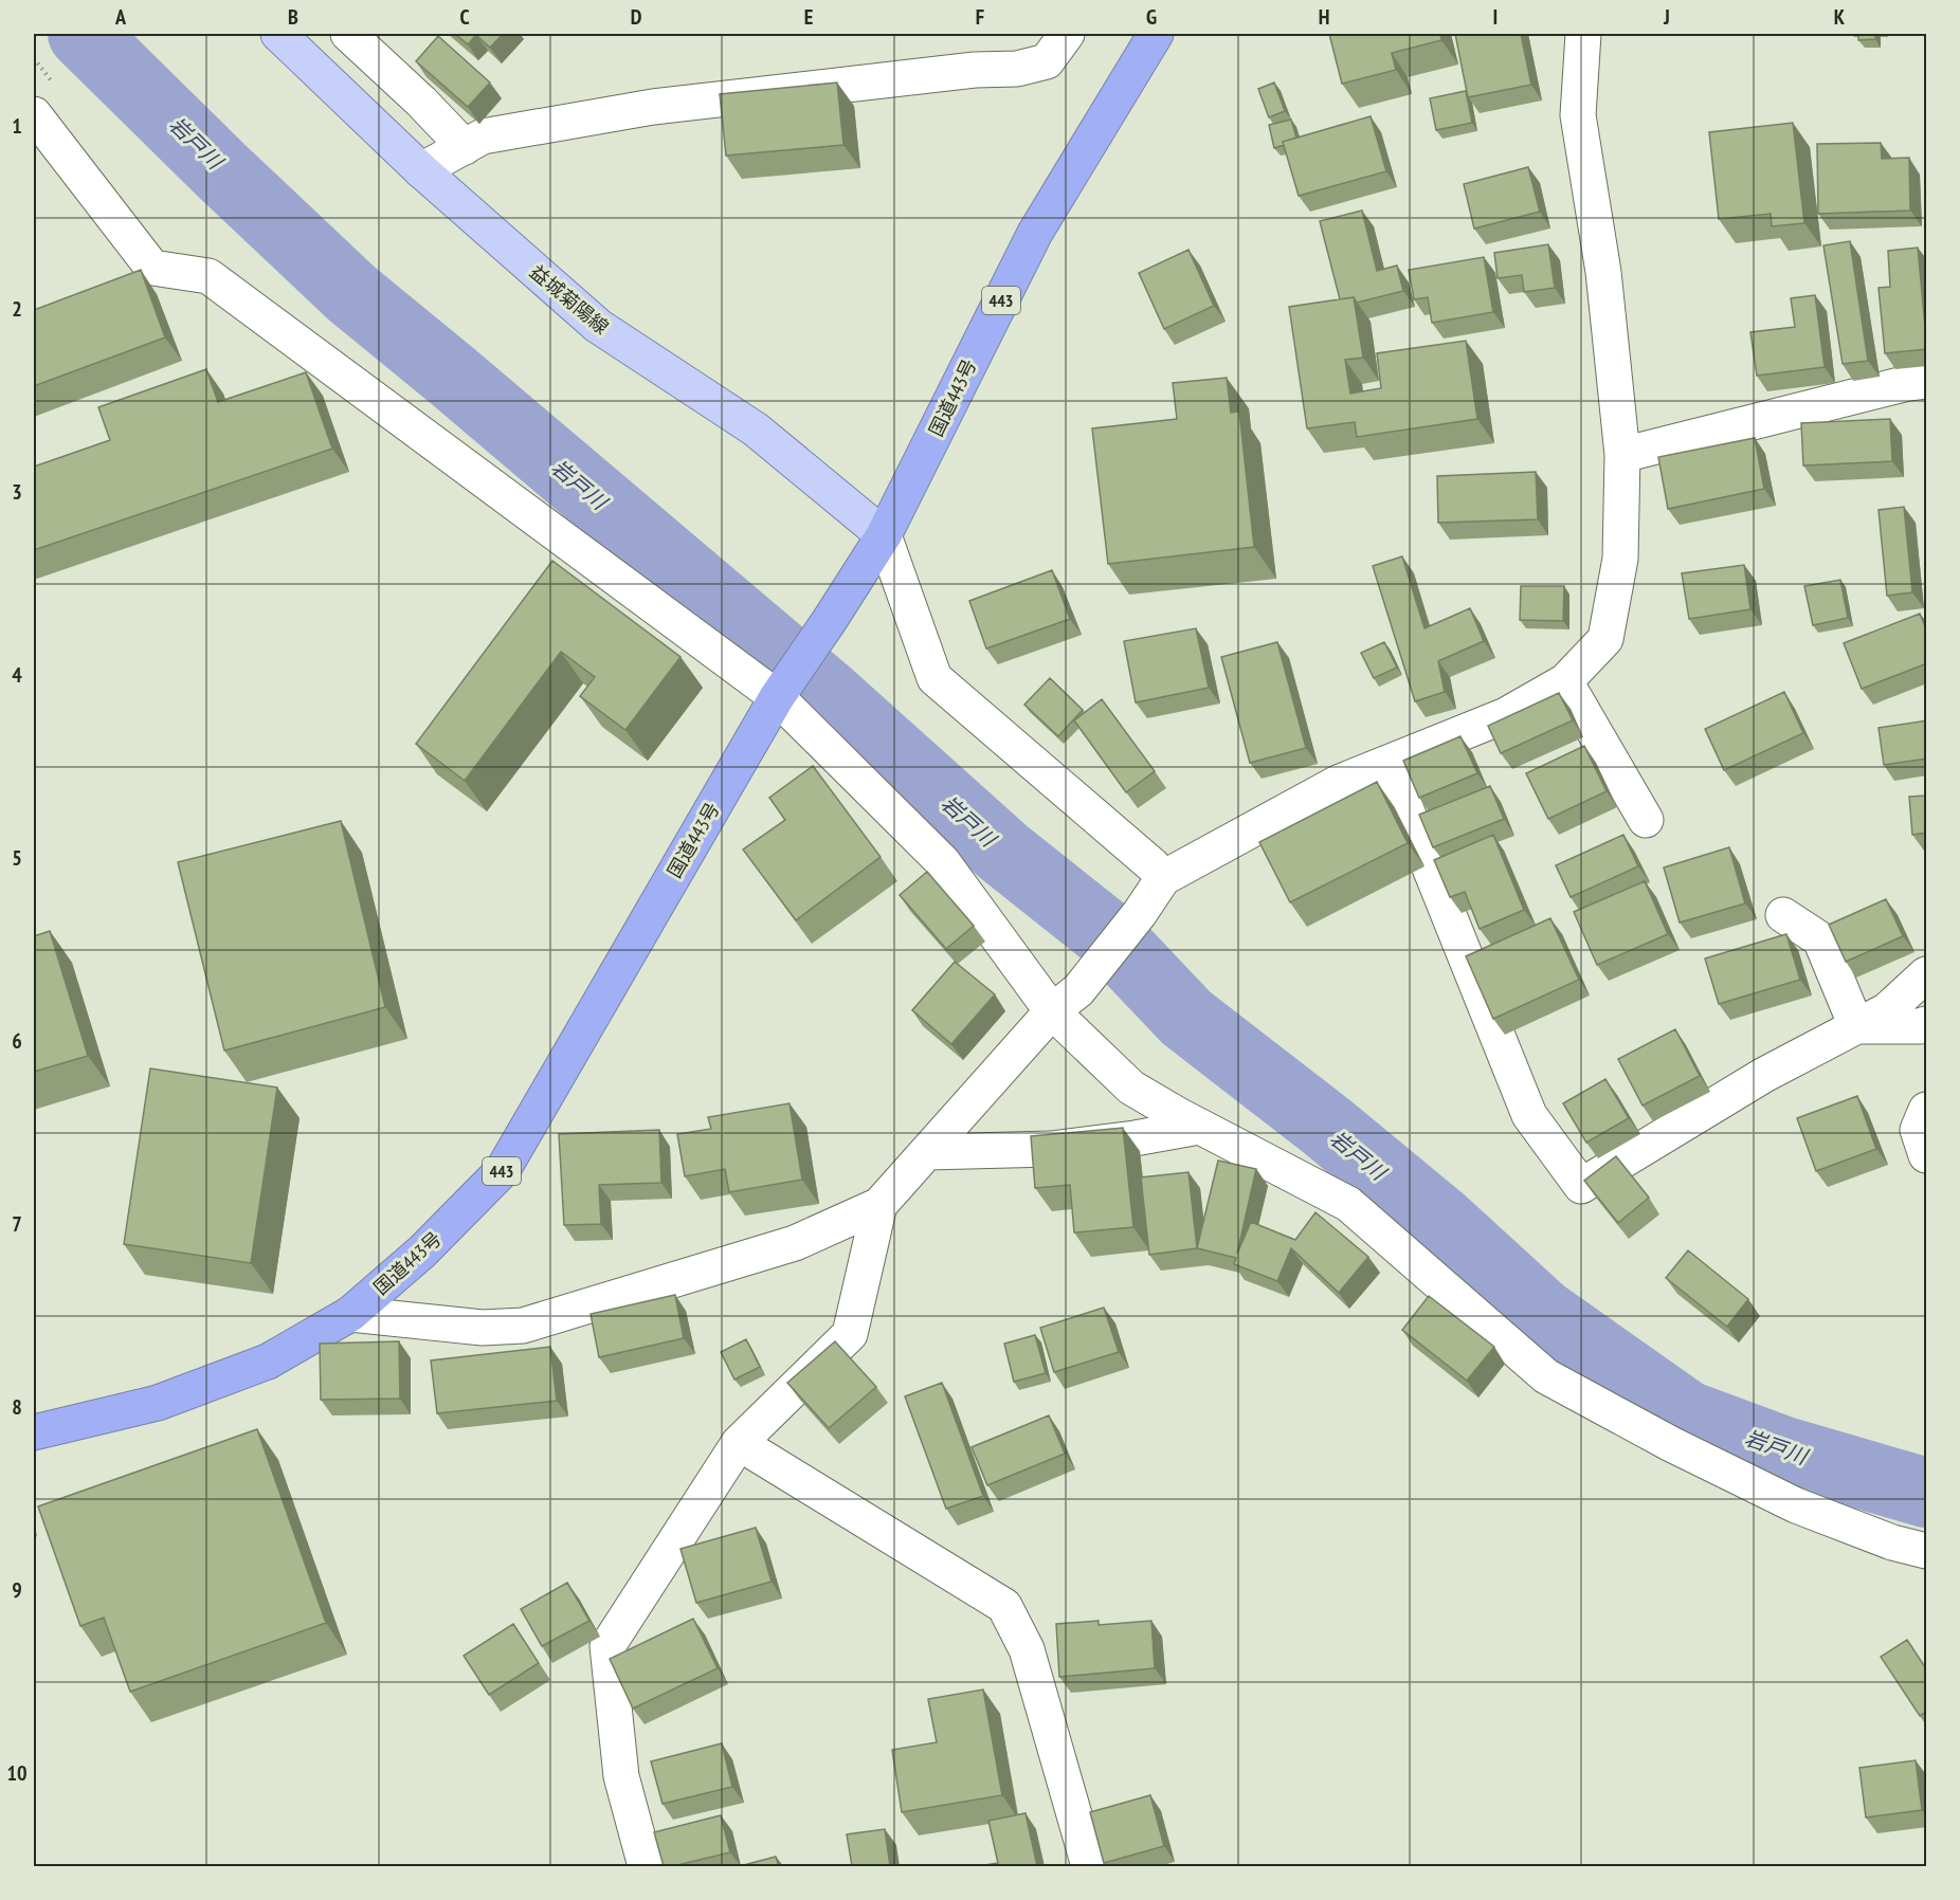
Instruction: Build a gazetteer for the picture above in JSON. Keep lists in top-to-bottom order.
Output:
{
  "streets": {
    "highway": ["443", "国道443号"],
    "main road": ["益城菊陽線"]
  },
  "crossings": [
    ["益城菊陽線", "国道443号"]
  ],
  "water": ["岩戸川"],
  "grid": {
    "columns": [
      "A",
      "B",
      "C",
      "D",
      "E",
      "F",
      "G",
      "H",
      "I",
      "J",
      "K"
    ],
    "rows": [
      "1",
      "2",
      "3",
      "4",
      "5",
      "6",
      "7",
      "8",
      "9",
      "10"
    ]
  }
}
